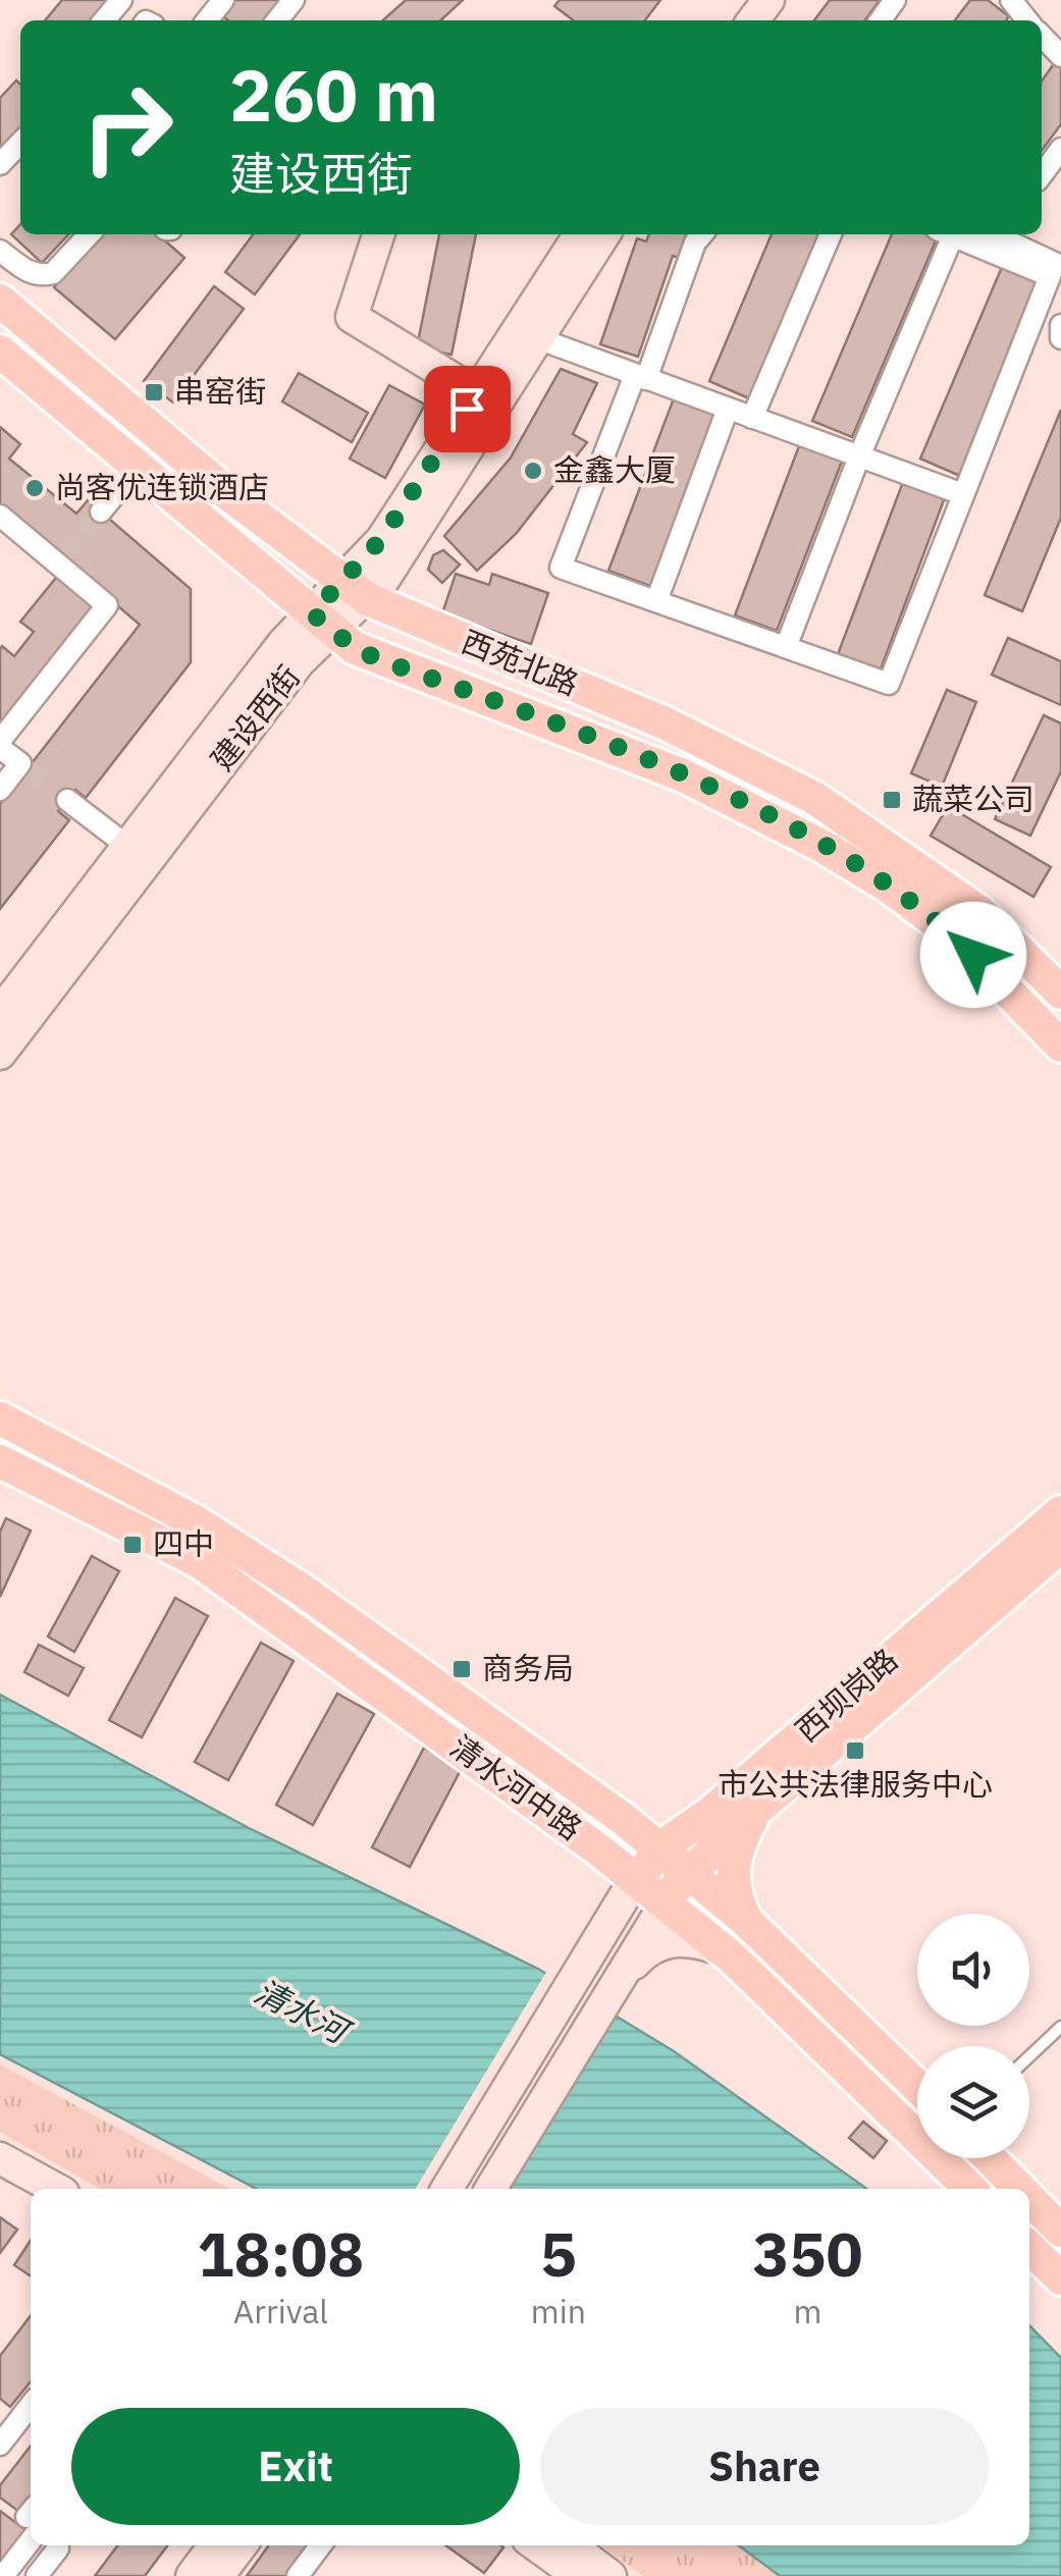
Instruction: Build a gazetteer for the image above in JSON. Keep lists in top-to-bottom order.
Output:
{
  "streets": {
    "main road": [
      "西苑北路",
      "建设西街",
      "西坝岗路",
      "清水河中路"
    ]
  },
  "crossings": [
    ["西苑北路", "建设西街"],
    ["西坝岗路", "清水河中路"]
  ],
  "water": ["清水河"],
  "places": {
    "transit": [
      "串窑街",
      "蔬菜公司",
      "四中",
      "商务局",
      "市公共法律服务中心"
    ],
    "other": ["金鑫大厦", "尚客优连锁酒店"]
  },
  "page": {
    "turn": ["260 m", "建设西街"],
    "eta": [
      "18:08",
      "Arrival",
      "5",
      "min",
      "350",
      "m"
    ],
    "buttons": ["Exit", "Share"]
  }
}
